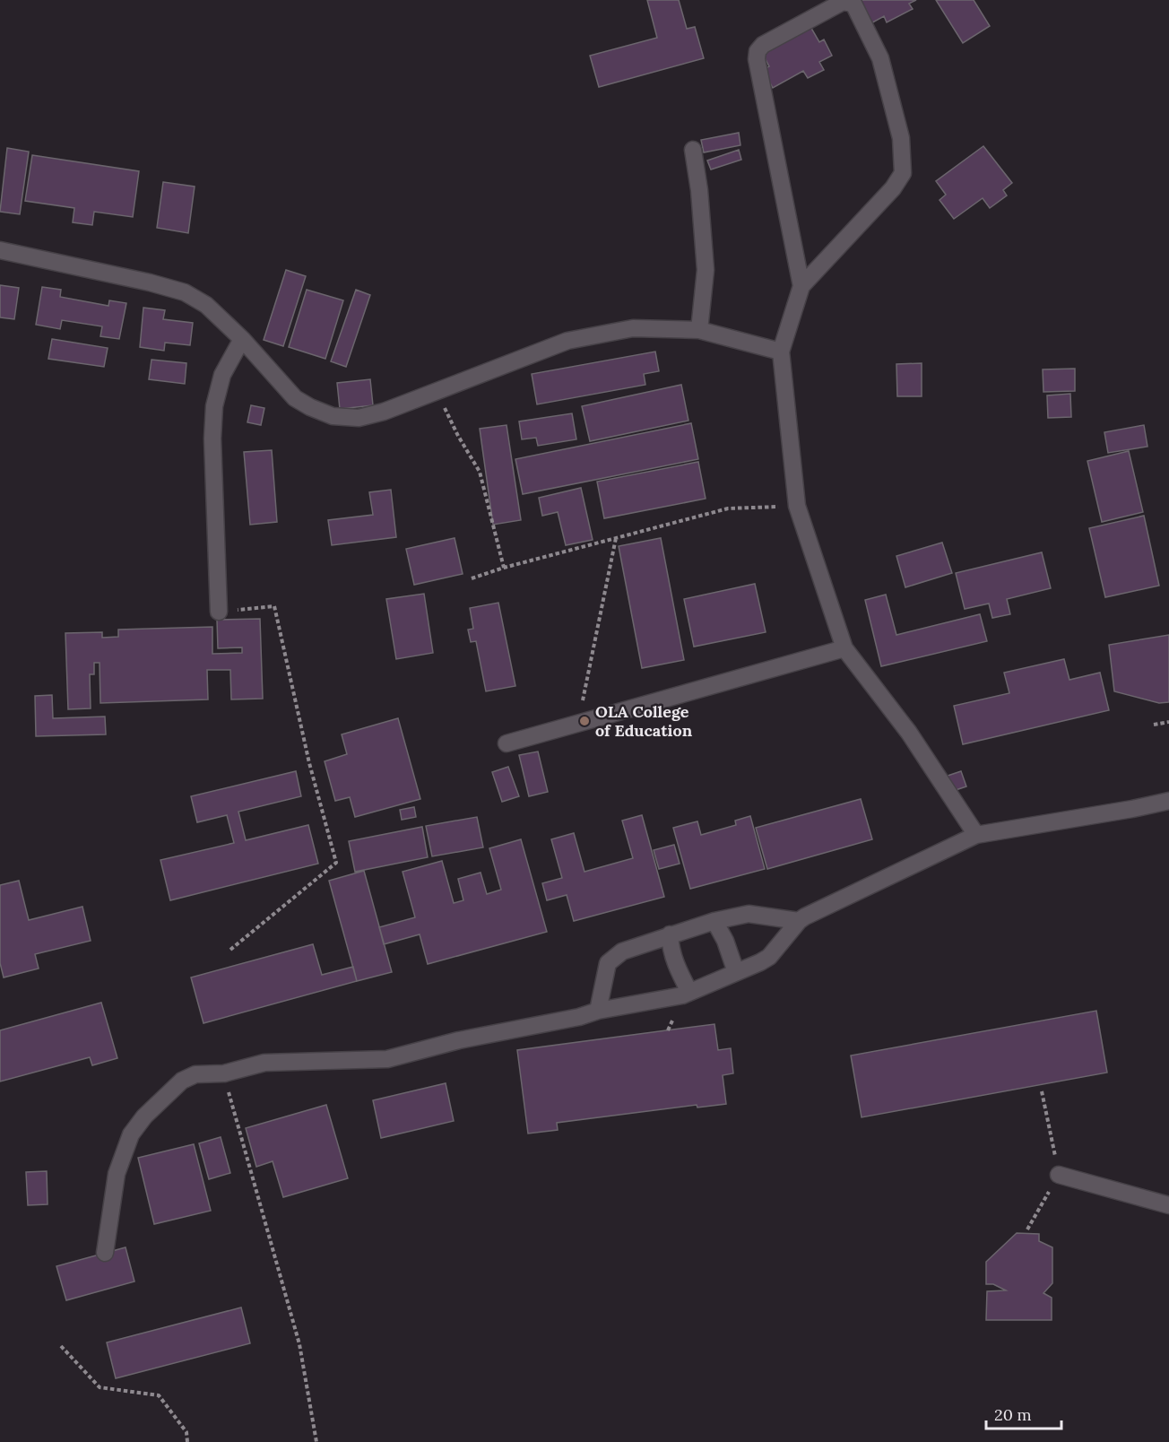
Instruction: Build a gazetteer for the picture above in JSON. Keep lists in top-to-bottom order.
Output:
{
  "places": ["OLA College of Education"],
  "scale_bar": "20 m"
}
